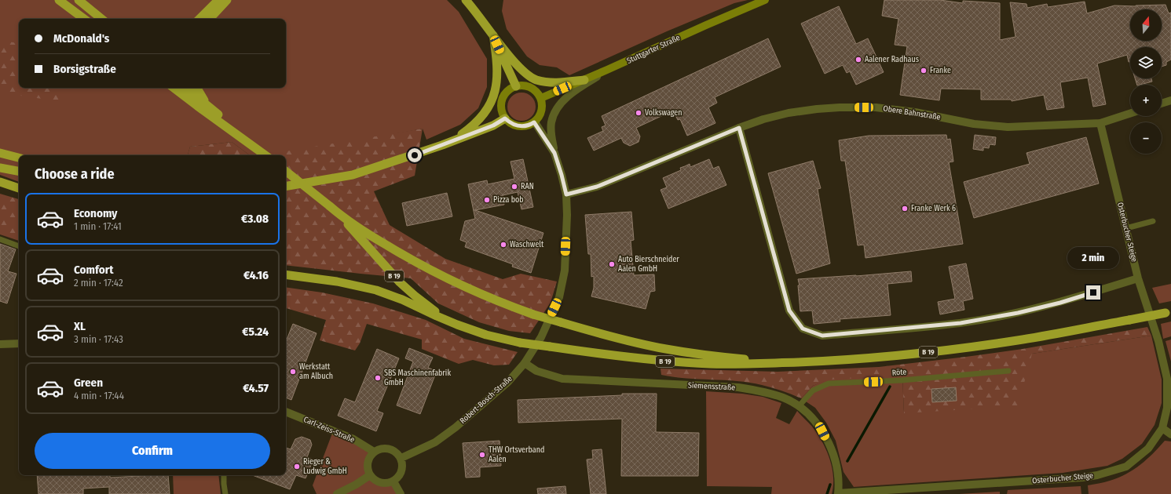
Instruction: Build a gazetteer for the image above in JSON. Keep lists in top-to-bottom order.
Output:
{
  "streets": {
    "highway": ["B 19"],
    "main road": ["Stuttgarter Straße"],
    "street": [
      "Obere Bahnstraße",
      "Osterbucher Steige",
      "Siemensstraße",
      "Robert-Bosch-Straße",
      "Carl-Zeiss-Straße"
    ],
    "lane": ["Röte"]
  },
  "crossings": [
    ["Stuttgarter Straße", "Robert-Bosch-Straße"],
    ["Obere Bahnstraße", "Osterbucher Steige"],
    ["Obere Bahnstraße", "Robert-Bosch-Straße"],
    ["Osterbucher Steige", "Siemensstraße"],
    ["Röte", "Siemensstraße"],
    ["Siemensstraße", "Robert-Bosch-Straße"],
    ["Robert-Bosch-Straße", "Carl-Zeiss-Straße"]
  ],
  "places": [
    "Aalener Radhaus",
    "Franke",
    "Volkswagen",
    "RAN",
    "Pizza bob",
    "Franke Werk 6",
    "Waschwelt",
    "Auto Bierschneider Aalen GmbH",
    "Werkstatt am Albuch",
    "SBS Maschinenfabrik GmbH",
    "THW Ortsverband Aalen",
    "Rieger & Ludwig GmbH"
  ],
  "north": "top",
  "page": {
    "map_buttons": ["+", "−"],
    "banner": ["McDonald's", "Borsigstraße"],
    "heading": "Choose a ride",
    "list": [
      {
        "name": "Economy",
        "note": "1 min · 17:41",
        "value": "€3.08"
      },
      {
        "name": "Comfort",
        "note": "2 min · 17:42",
        "value": "€4.16"
      },
      {
        "name": "XL",
        "note": "3 min · 17:43",
        "value": "€5.24"
      },
      {
        "name": "Green",
        "note": "4 min · 17:44",
        "value": "€4.57"
      }
    ],
    "bubble": "2 min",
    "buttons": "Confirm"
  }
}
